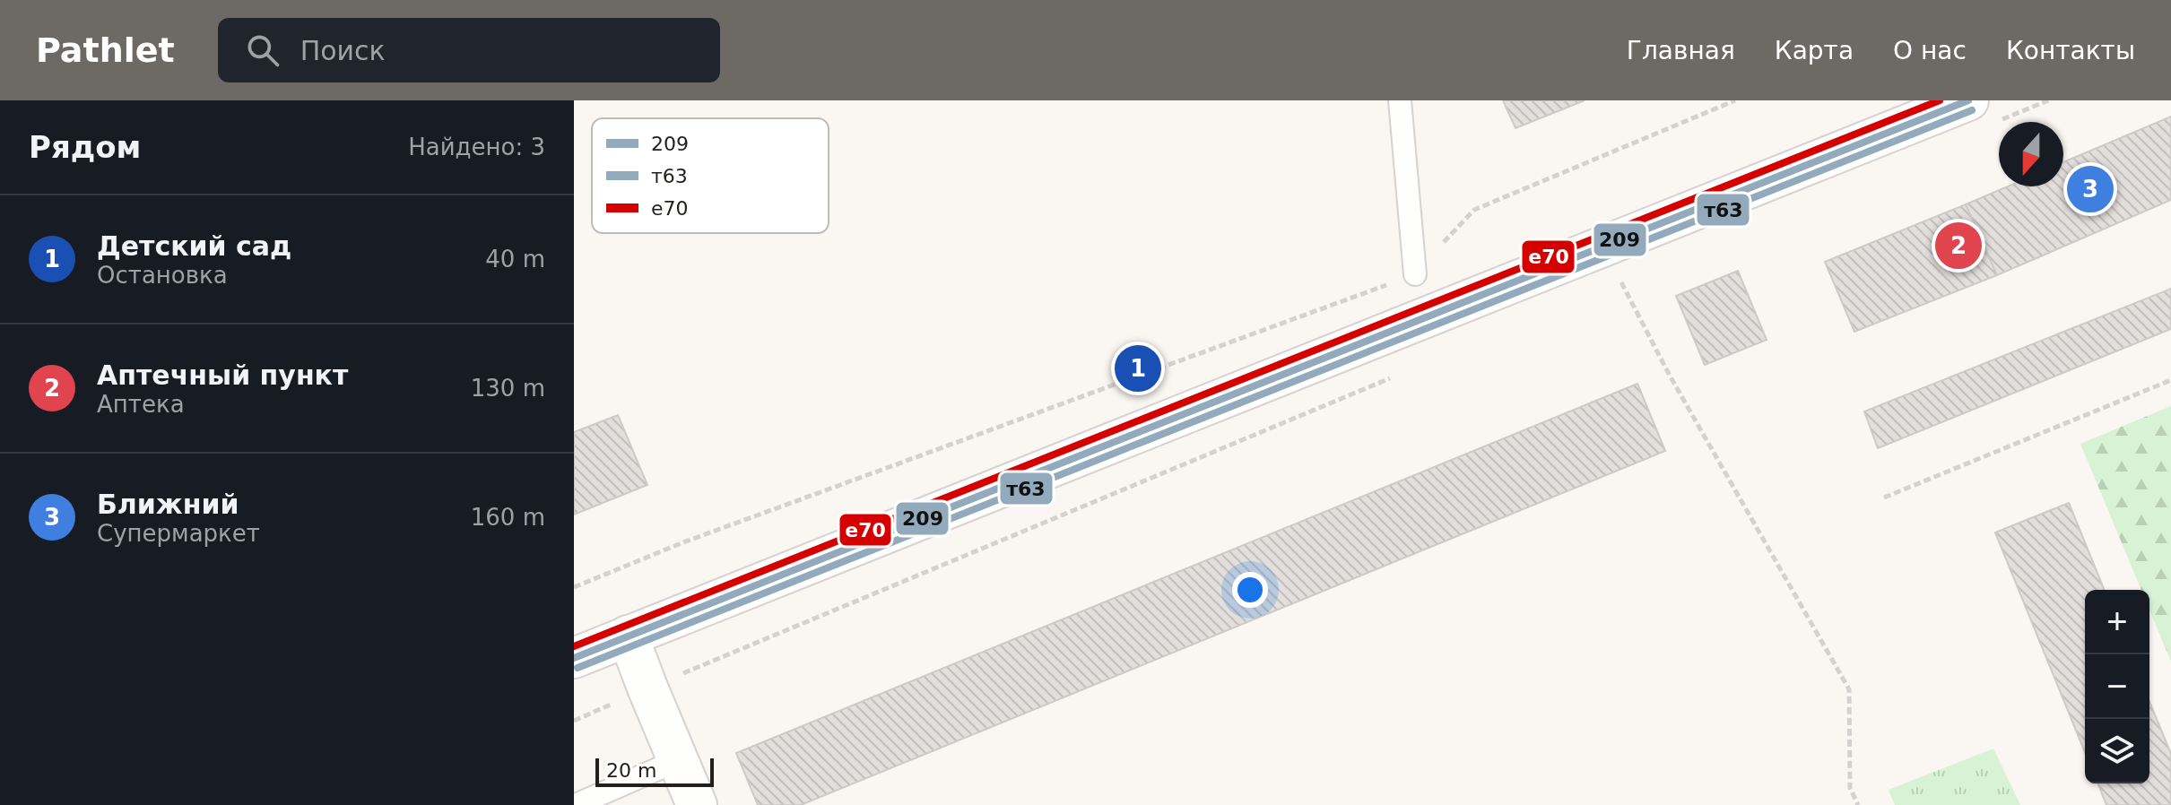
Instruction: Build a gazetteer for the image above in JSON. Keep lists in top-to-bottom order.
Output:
{
  "lines": ["transit line 209", "transit line е70", "transit line т63"],
  "legend": ["209", "т63", "е70"],
  "scale_bar": "20 m",
  "north": "bottom",
  "page": {
    "header": "Pathlet",
    "search": "Поиск",
    "nav": [
      "Главная",
      "Карта",
      "О нас",
      "Контакты"
    ],
    "heading": ["Рядом", "Найдено: 3"],
    "pins": ["3", "2", "1"],
    "list": [
      {
        "mark": "1",
        "name": "Детский сад",
        "note": "Остановка",
        "value": "40 m"
      },
      {
        "mark": "2",
        "name": "Аптечный пункт",
        "note": "Аптека",
        "value": "130 m"
      },
      {
        "mark": "3",
        "name": "Ближний",
        "note": "Супермаркет",
        "value": "160 m"
      }
    ],
    "map_buttons": ["+", "−"],
    "scale": "20 m"
  }
}
